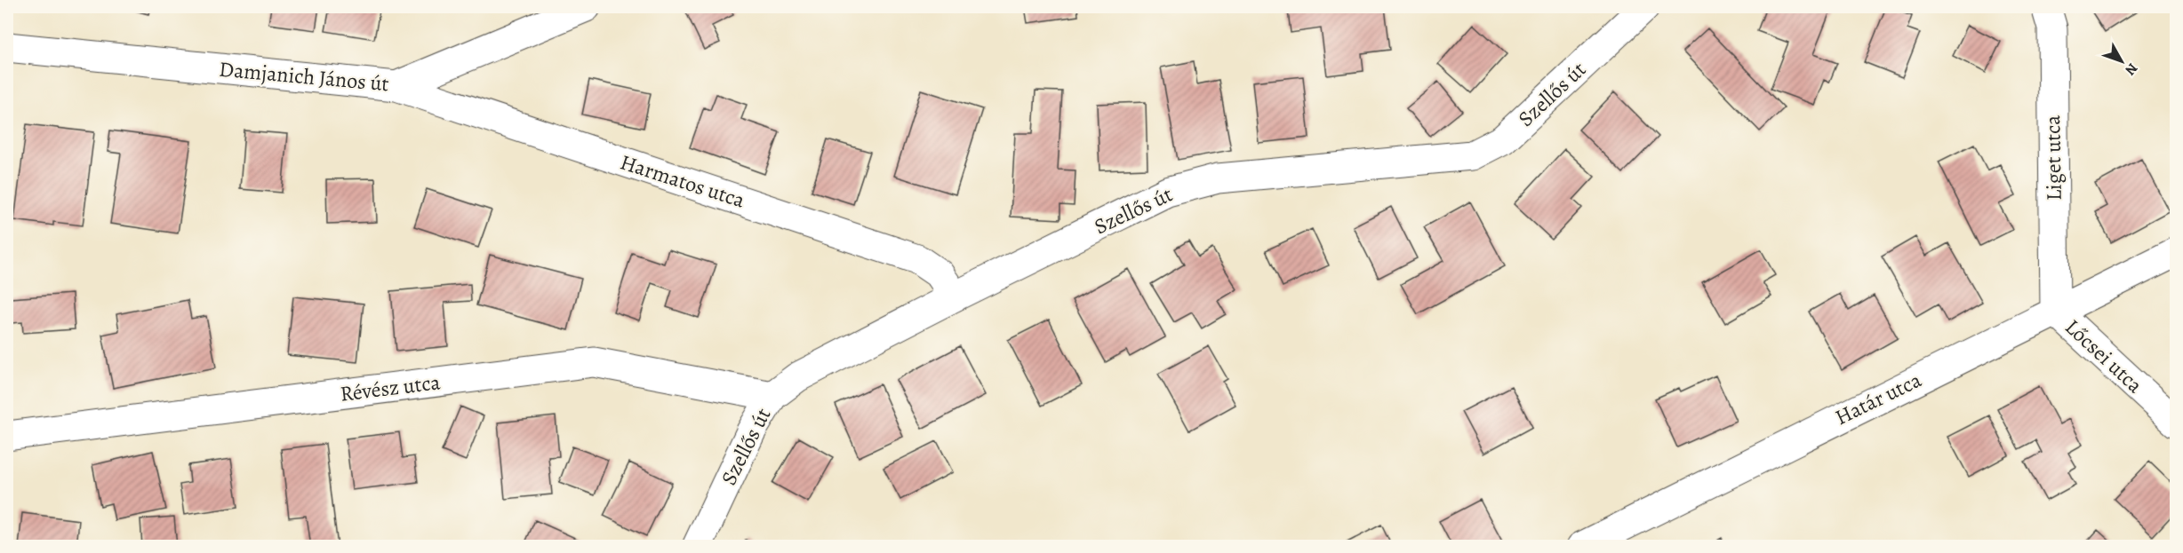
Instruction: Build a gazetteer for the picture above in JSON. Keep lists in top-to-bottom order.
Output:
{
  "streets": {
    "street": [
      "Damjanich János út",
      "Szellős út",
      "Liget utca",
      "Harmatos utca",
      "Lőcsei utca",
      "Révész utca",
      "Határ utca"
    ]
  },
  "crossings": [
    ["Damjanich János út", "Harmatos utca"],
    ["Szellős út", "Harmatos utca"],
    ["Szellős út", "Révész utca"],
    ["Liget utca", "Lőcsei utca"],
    ["Liget utca", "Határ utca"],
    ["Lőcsei utca", "Határ utca"]
  ],
  "north": "bottom right"
}
